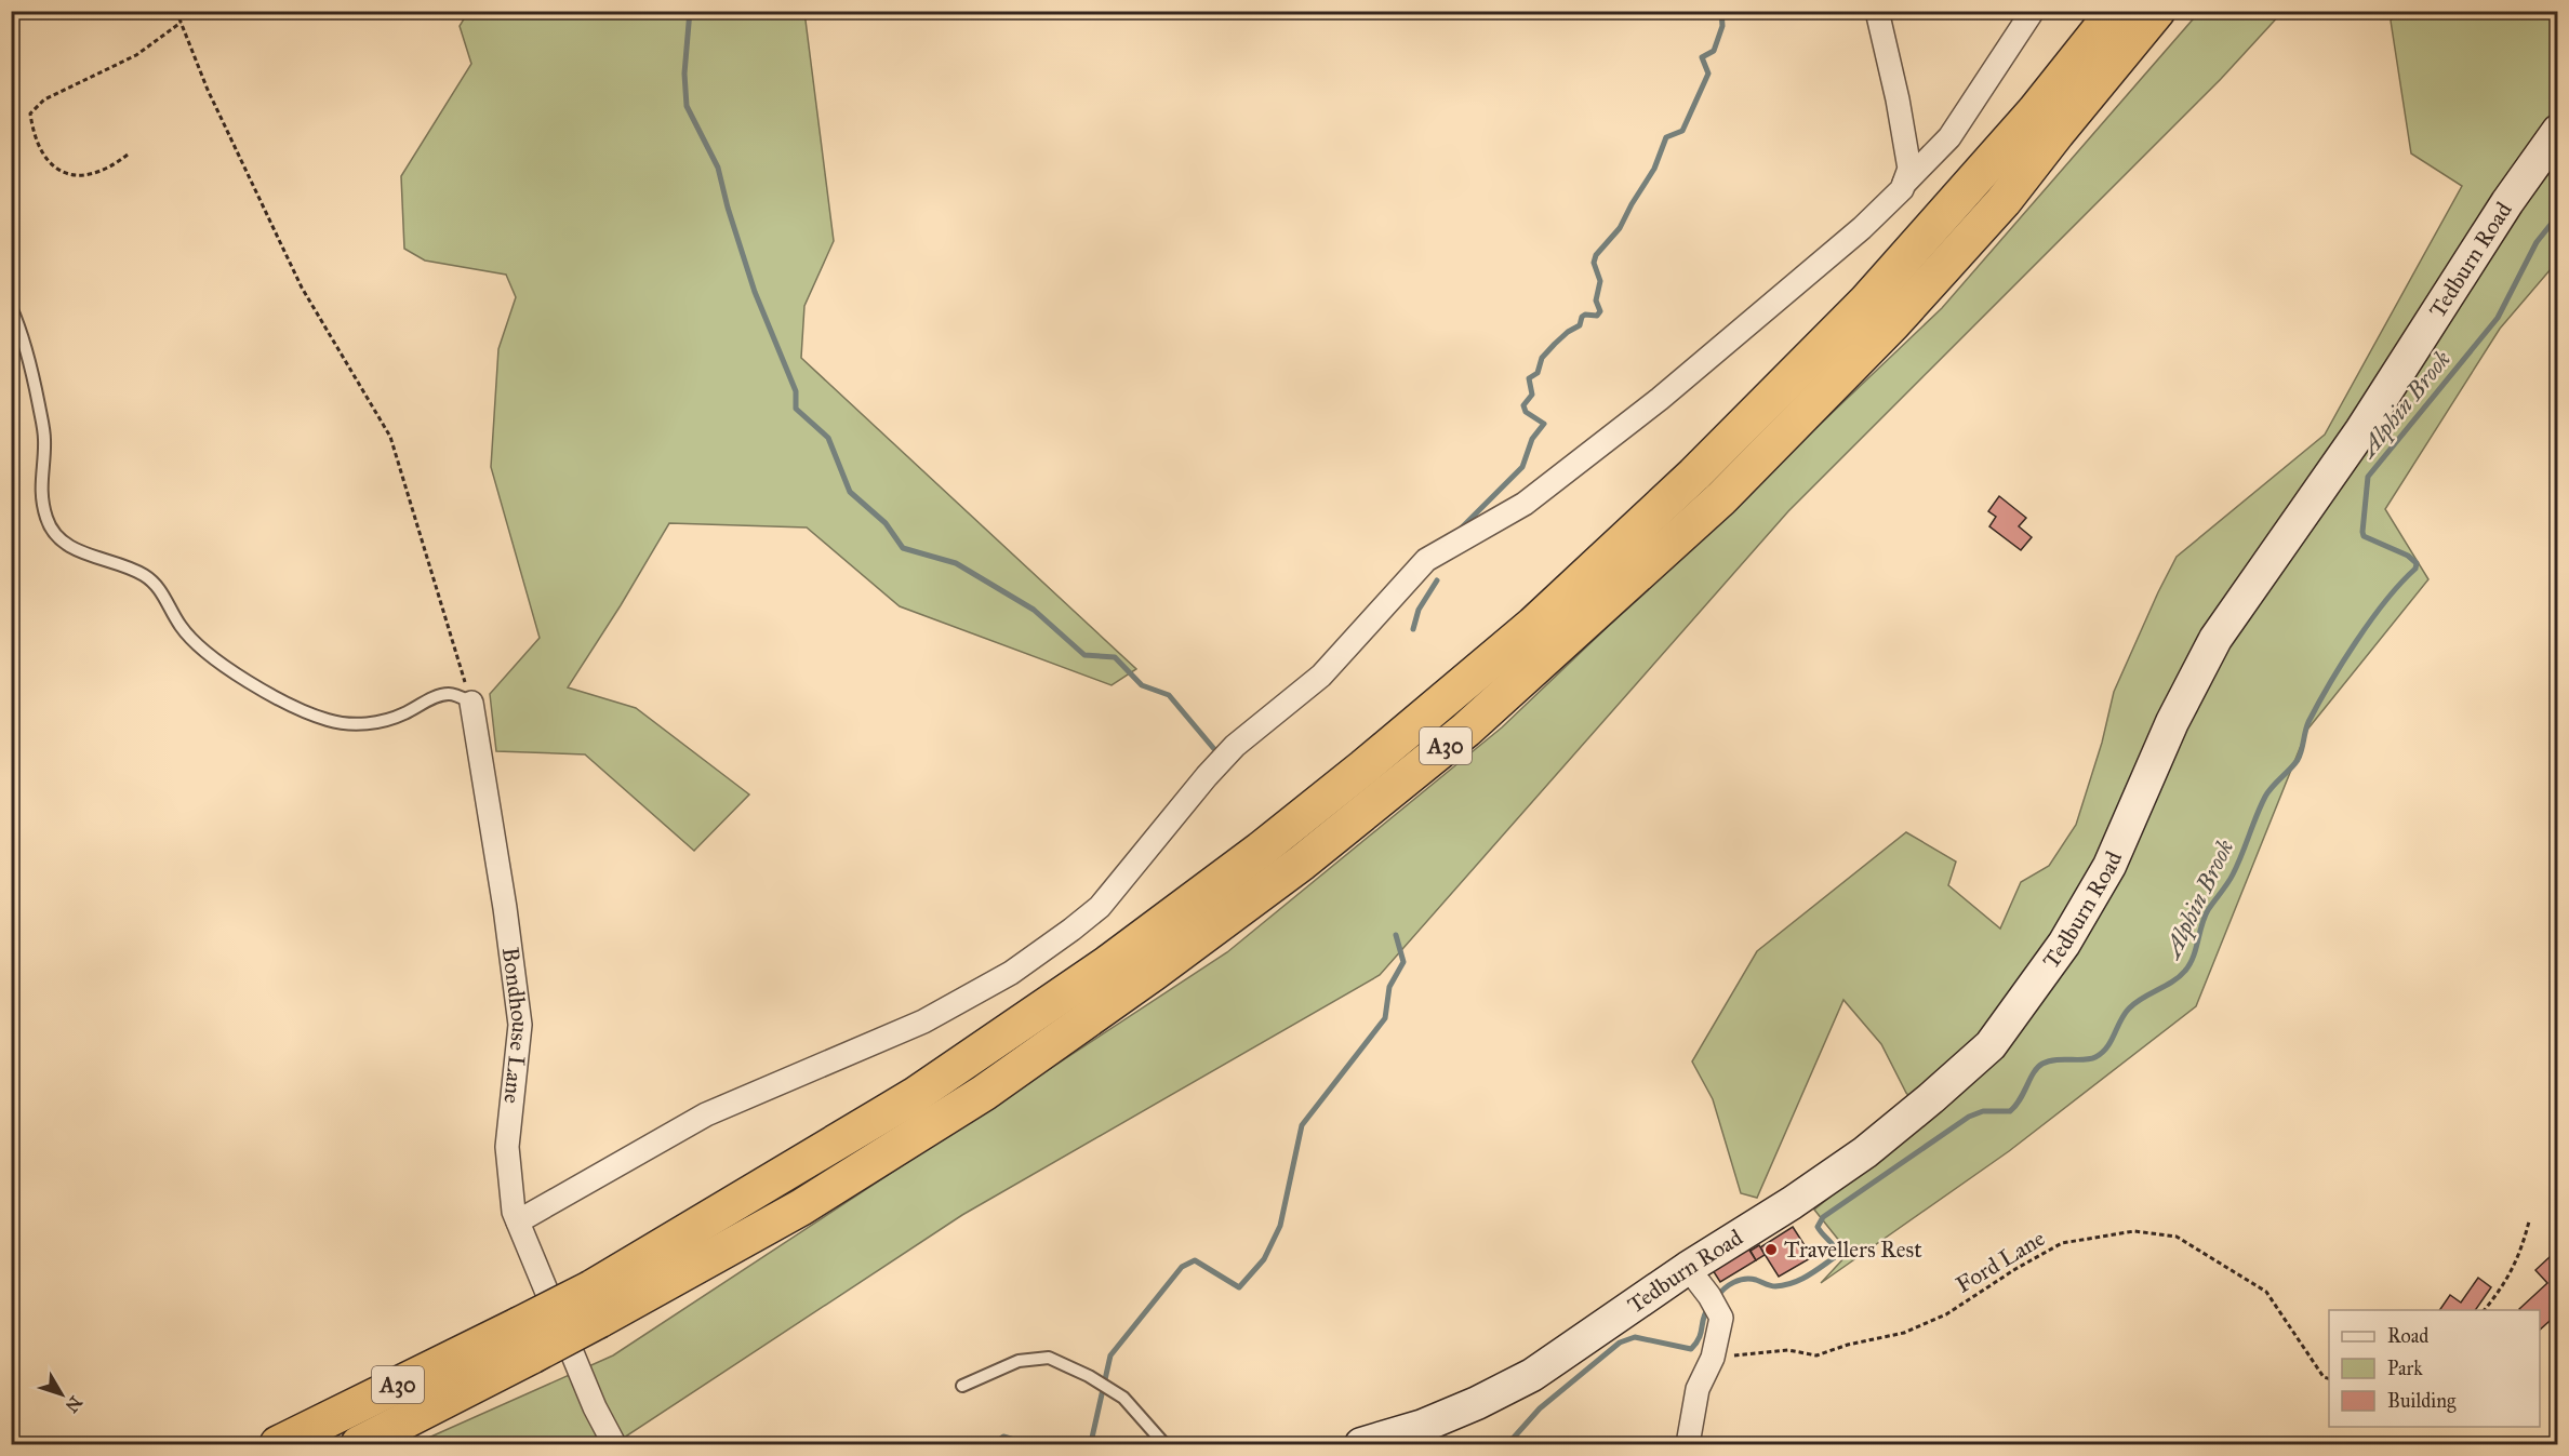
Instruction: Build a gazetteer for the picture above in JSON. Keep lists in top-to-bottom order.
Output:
{
  "streets": {
    "highway": ["A30"],
    "street": ["Tedburn Road", "Bondhouse Lane"],
    "path": ["Ford Lane"]
  },
  "water": ["Alphin Brook"],
  "places": ["Travellers Rest"],
  "legend": ["Road", "Park", "Building"],
  "north": "bottom right"
}
